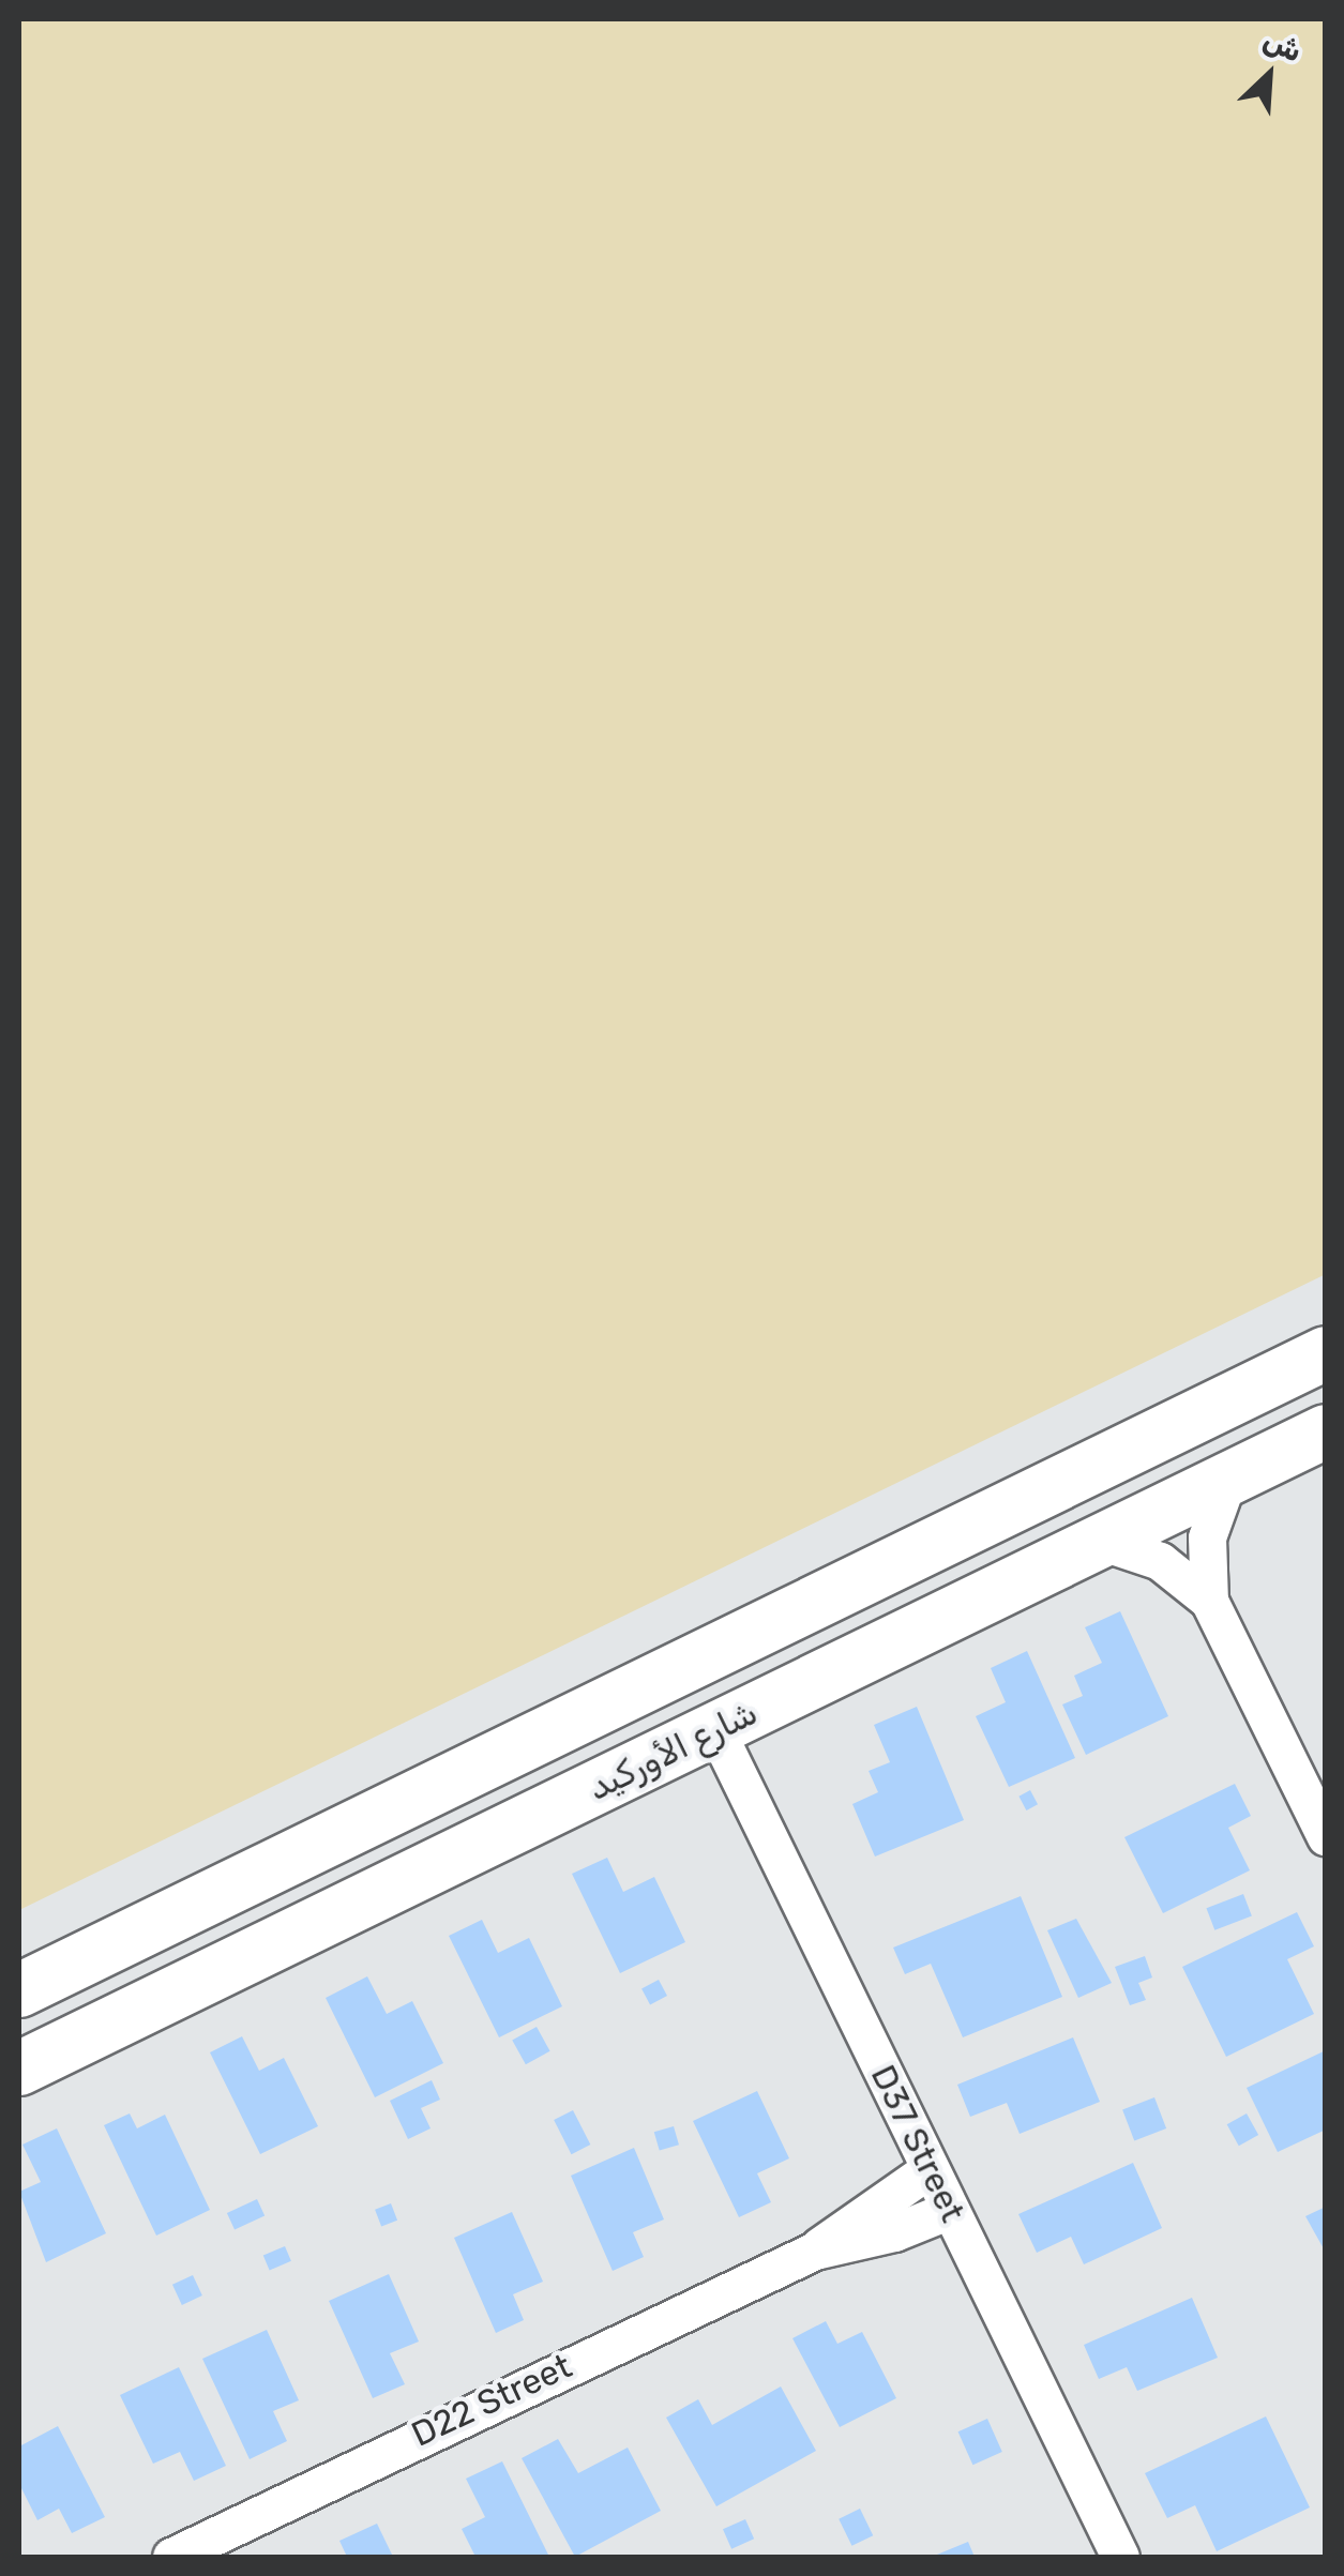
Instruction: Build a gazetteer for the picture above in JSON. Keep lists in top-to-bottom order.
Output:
{
  "streets": {
    "street": ["شارع الأوركيد", "D37 Street", "D22 Street"]
  },
  "crossings": [
    ["شارع الأوركيد", "D37 Street"],
    ["D37 Street", "D22 Street"]
  ],
  "north": "top right"
}
